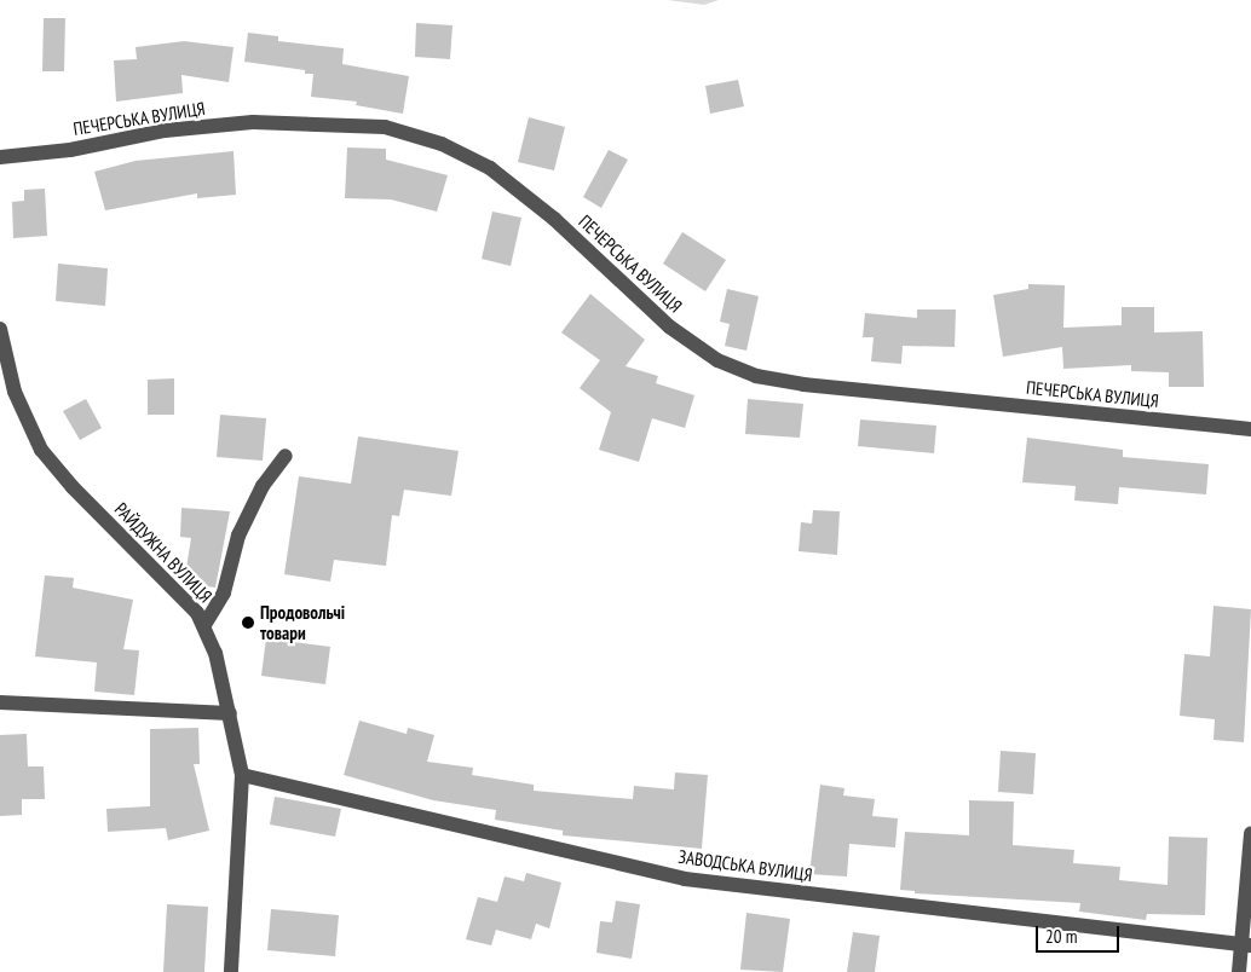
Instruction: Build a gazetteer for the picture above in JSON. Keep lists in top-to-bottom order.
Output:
{
  "streets": {
    "street": ["ПЕЧЕРСЬКА ВУЛИЦЯ", "РАЙДУЖНА ВУЛИЦЯ", "ЗАВОДСЬКА ВУЛИЦЯ"]
  },
  "crossings": [
    ["РАЙДУЖНА ВУЛИЦЯ", "ЗАВОДСЬКА ВУЛИЦЯ"]
  ],
  "places": ["Продовольчі товари"],
  "scale_bar": "20 m"
}
